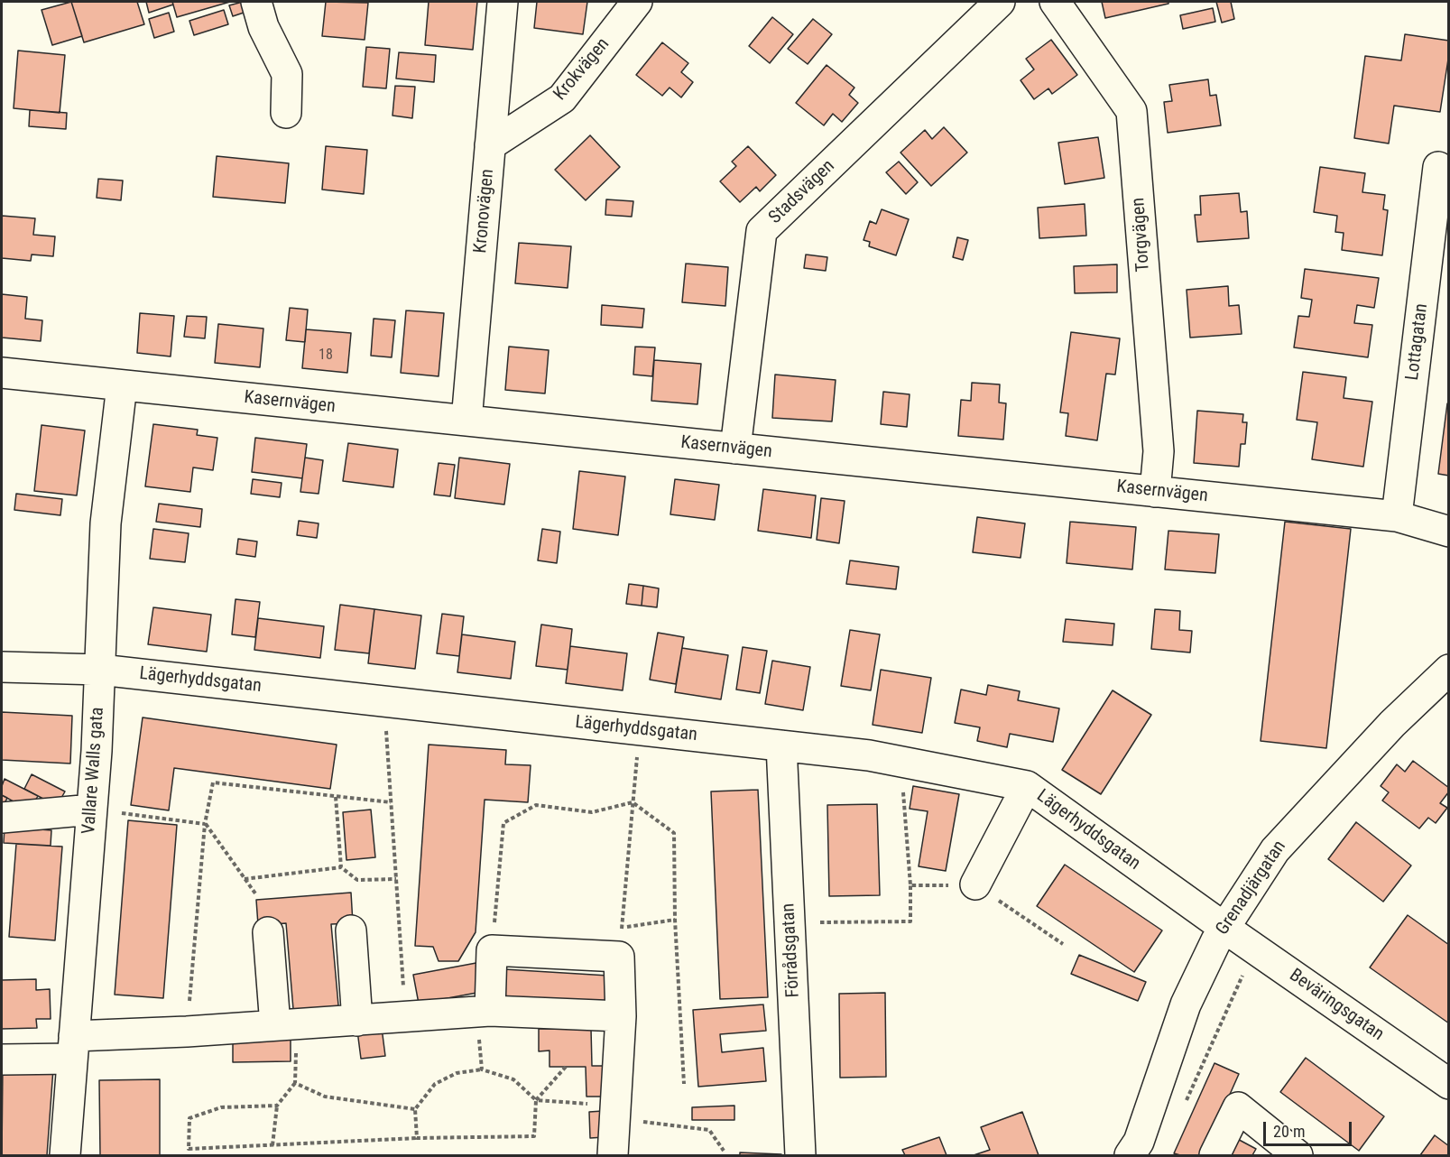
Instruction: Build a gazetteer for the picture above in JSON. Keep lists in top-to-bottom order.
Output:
{
  "streets": {
    "street": [
      "Krokvägen",
      "Stadsvägen",
      "Kronovägen",
      "Torgvägen",
      "Lottagatan",
      "Kasernvägen",
      "Lägerhyddsgatan",
      "Vallare Walls gata",
      "Grenadjärgatan",
      "Förrådsgatan",
      "Beväringsgatan"
    ]
  },
  "crossings": [
    ["Krokvägen", "Kronovägen"],
    ["Stadsvägen", "Kasernvägen"],
    ["Kronovägen", "Kasernvägen"],
    ["Torgvägen", "Kasernvägen"],
    ["Lottagatan", "Kasernvägen"],
    ["Kasernvägen", "Vallare Walls gata"],
    ["Lägerhyddsgatan", "Vallare Walls gata"],
    ["Lägerhyddsgatan", "Grenadjärgatan"],
    ["Lägerhyddsgatan", "Förrådsgatan"],
    ["Lägerhyddsgatan", "Beväringsgatan"],
    ["Grenadjärgatan", "Beväringsgatan"]
  ],
  "house_numbers": ["18"],
  "scale_bar": "20 m"
}
